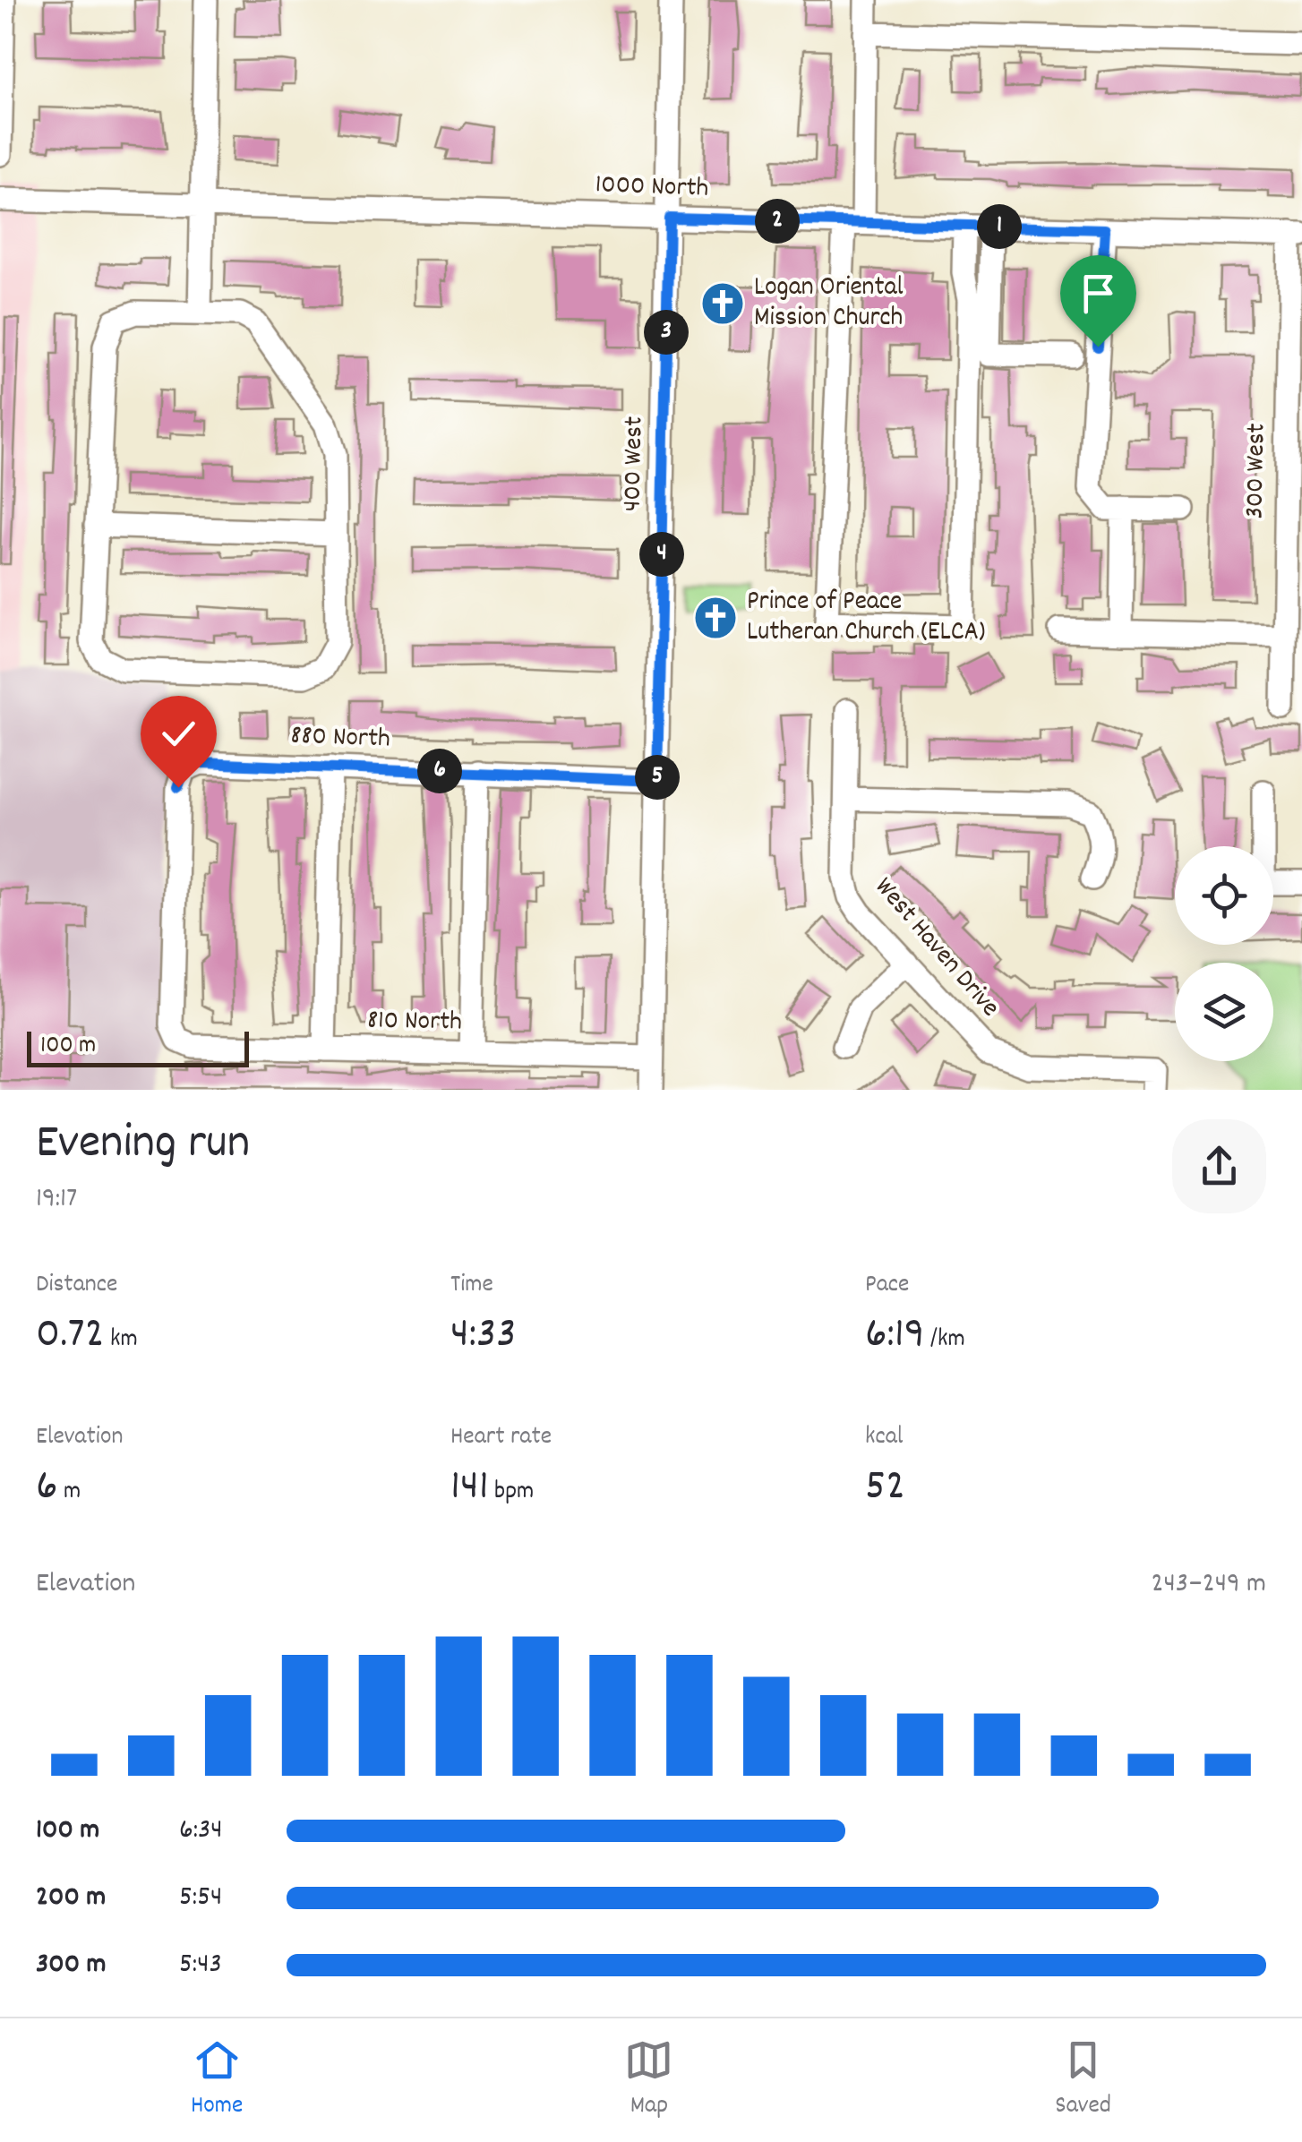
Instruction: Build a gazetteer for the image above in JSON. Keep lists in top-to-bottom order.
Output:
{
  "streets": {
    "street": [
      "1000 North",
      "400 West",
      "300 West",
      "880 North",
      "West Haven Drive",
      "810 North"
    ]
  },
  "crossings": [
    ["1000 North", "400 West"],
    ["1000 North", "300 West"],
    ["400 West", "880 North"],
    ["400 West", "810 North"],
    ["880 North", "810 North"]
  ],
  "places": {
    "church": ["Logan Oriental Mission Church", "Prince of Peace Lutheran Church (ELCA)"]
  },
  "scale_bar": "100 m",
  "page": {
    "pins": [
      "2",
      "1",
      "3",
      "4",
      "6",
      "5"
    ],
    "scale": "100 m",
    "heading": ["Evening run", "19:17"],
    "stats": [
      ["Distance", "0.72 km"],
      ["Time", "4:33"],
      ["Pace", "6:19 /km"],
      ["Elevation", "6 m"],
      ["Heart rate", "141 bpm"],
      ["kcal", "52"]
    ],
    "chart": ["Elevation", "243–249 m"],
    "list": [
      {
        "name": "100 m",
        "note": "6:34"
      },
      {
        "name": "200 m",
        "note": "5:54"
      },
      {
        "name": "300 m",
        "note": "5:43"
      }
    ],
    "tabs": ["Home", "Map", "Saved"]
  }
}
